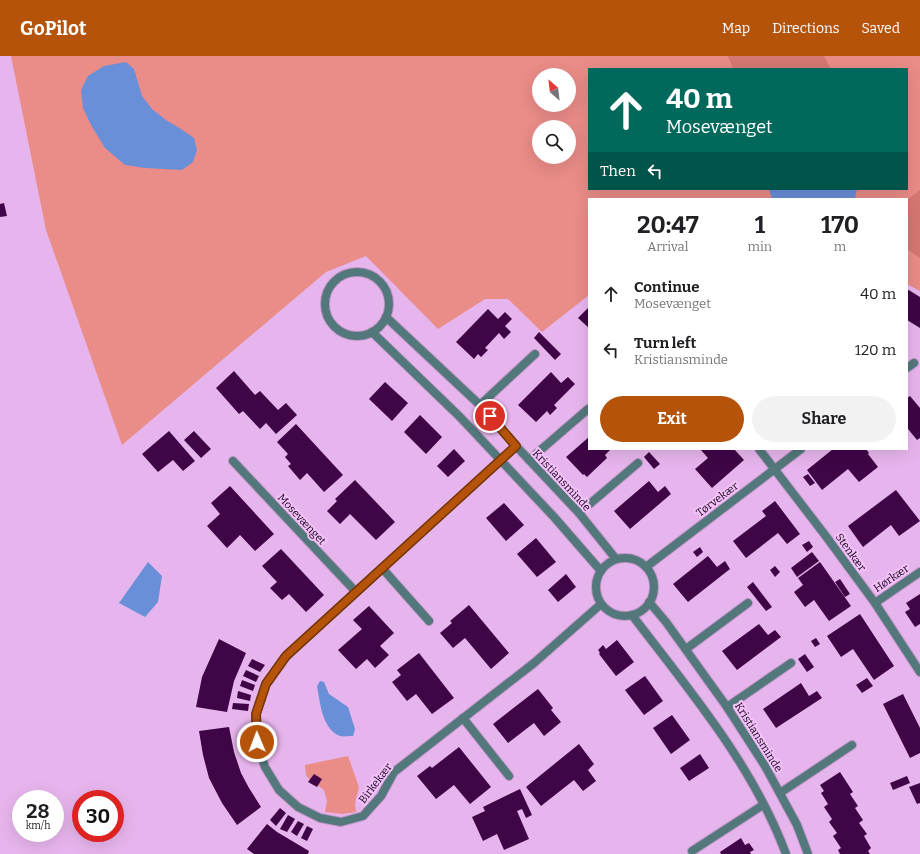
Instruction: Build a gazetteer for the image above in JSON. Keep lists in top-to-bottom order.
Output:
{
  "streets": {
    "street": [
      "Kristiansminde",
      "Tørvekær",
      "Mosevænget",
      "Stenkær",
      "Hørkær",
      "Birkekær"
    ]
  },
  "crossings": [
    ["Kristiansminde", "Tørvekær"],
    ["Kristiansminde", "Birkekær"],
    ["Tørvekær", "Stenkær"],
    ["Tørvekær", "Birkekær"],
    ["Mosevænget", "Birkekær"],
    ["Stenkær", "Hørkær"]
  ],
  "north": "top left",
  "page": {
    "header": "GoPilot",
    "nav": ["Map", "Directions", "Saved"],
    "turn": ["40 m", "Mosevænget"],
    "then": "Then",
    "eta": [
      "20:47",
      "Arrival",
      "1",
      "min",
      "170",
      "m"
    ],
    "list": [
      {
        "name": "Continue",
        "note": "Mosevænget",
        "value": "40 m"
      },
      {
        "name": "Turn left",
        "note": "Kristiansminde",
        "value": "120 m"
      }
    ],
    "buttons": ["Exit", "Share"],
    "speed": "28 km/h",
    "limit": "30"
  }
}
